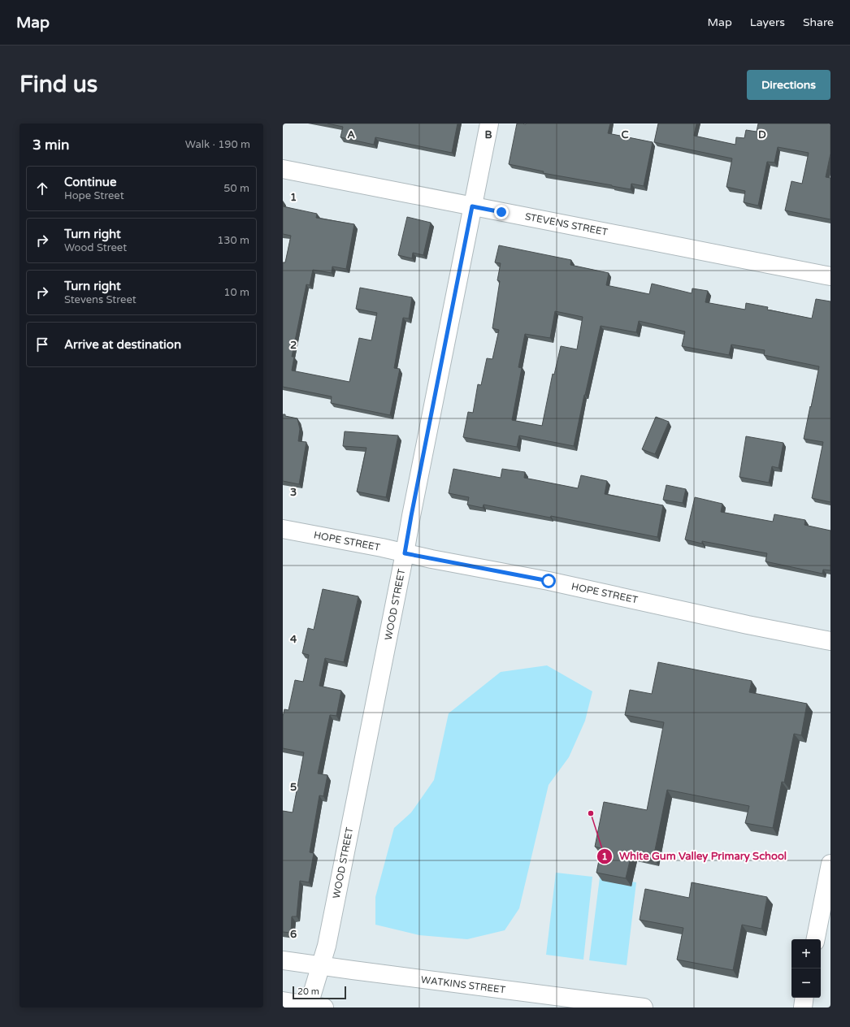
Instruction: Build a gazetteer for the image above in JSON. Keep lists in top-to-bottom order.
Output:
{
  "streets": {
    "street": [
      "STEVENS STREET",
      "HOPE STREET",
      "WOOD STREET",
      "WATKINS STREET"
    ]
  },
  "crossings": [
    ["STEVENS STREET", "WOOD STREET"],
    ["HOPE STREET", "WOOD STREET"],
    ["WOOD STREET", "WATKINS STREET"]
  ],
  "places": ["White Gum Valley Primary School"],
  "scale_bar": "20 m",
  "page": {
    "header": "Map",
    "nav": ["Map", "Layers", "Share"],
    "buttons": "Directions",
    "title": "Find us",
    "heading": ["3 min", "Walk · 190 m"],
    "list": [
      ["Continue", "Hope Street", "50 m"],
      ["Turn right", "Wood Street", "130 m"],
      ["Turn right", "Stevens Street", "10 m"],
      "Arrive at destination"
    ],
    "map_buttons": ["+", "−"],
    "scale": "20 m"
  },
  "grid": {
    "columns": [
      "A",
      "B",
      "C",
      "D"
    ],
    "rows": [
      "1",
      "2",
      "3",
      "4",
      "5",
      "6"
    ]
  }
}
